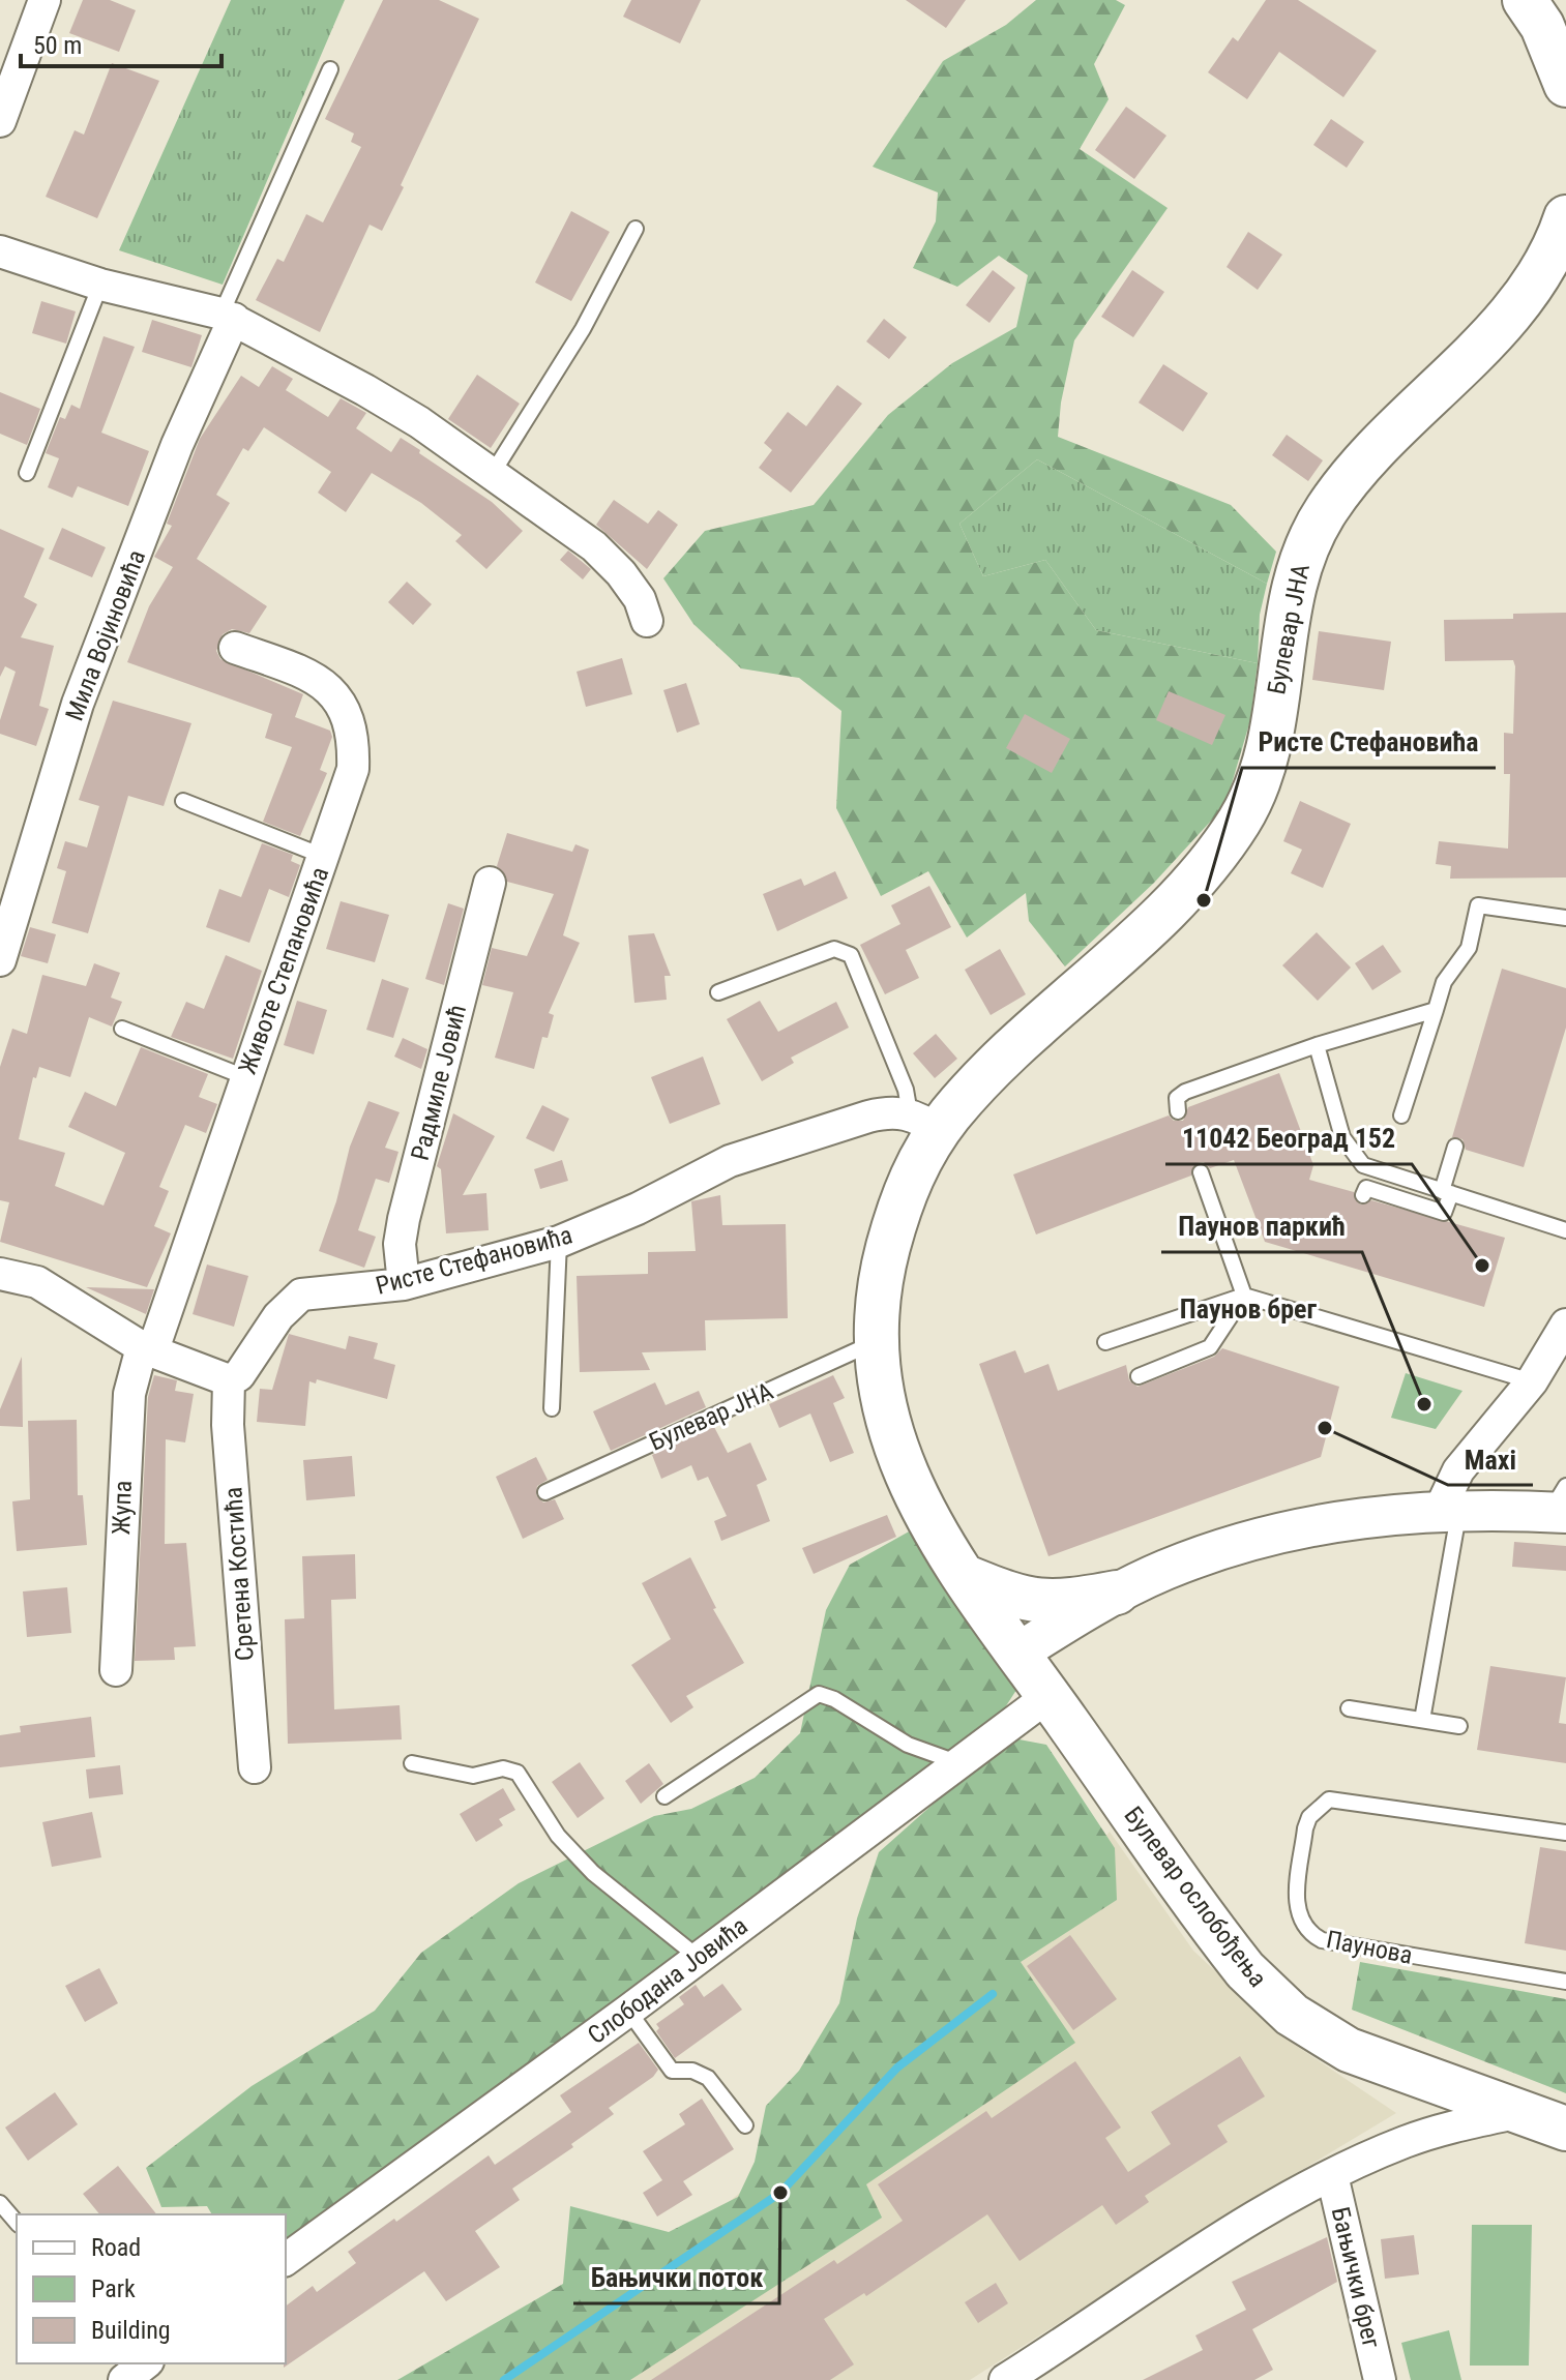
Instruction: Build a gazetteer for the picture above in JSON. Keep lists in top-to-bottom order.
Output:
{
  "streets": {
    "main road": ["Булевар ЈНА", "Булевар ослобођења"],
    "street": [
      "Мила Војиновића",
      "Животе Степановића",
      "Радмиле Јовић",
      "Ристе Стефановића",
      "Жупа",
      "Сретена Костића",
      "Слободана Јовића",
      "Бањички брег"
    ],
    "lane": ["Паунова"]
  },
  "crossings": [
    ["Булевар ЈНА", "Ристе Стефановића"],
    ["Булевар ЈНА", "Булевар ослобођења"],
    ["Животе Степановића", "Жупа"],
    ["Радмиле Јовић", "Ристе Стефановића"],
    ["Ристе Стефановића", "Сретена Костића"],
    ["Булевар ослобођења", "Слободана Јовића"]
  ],
  "districts": ["Паунов брег"],
  "places": [
    "Ристе Стефановића",
    "11042 Београд 152",
    "Паунов паркић",
    "Maxi",
    "Бањички поток"
  ],
  "legend": ["Road", "Park", "Building"],
  "scale_bar": "50 m"
}
